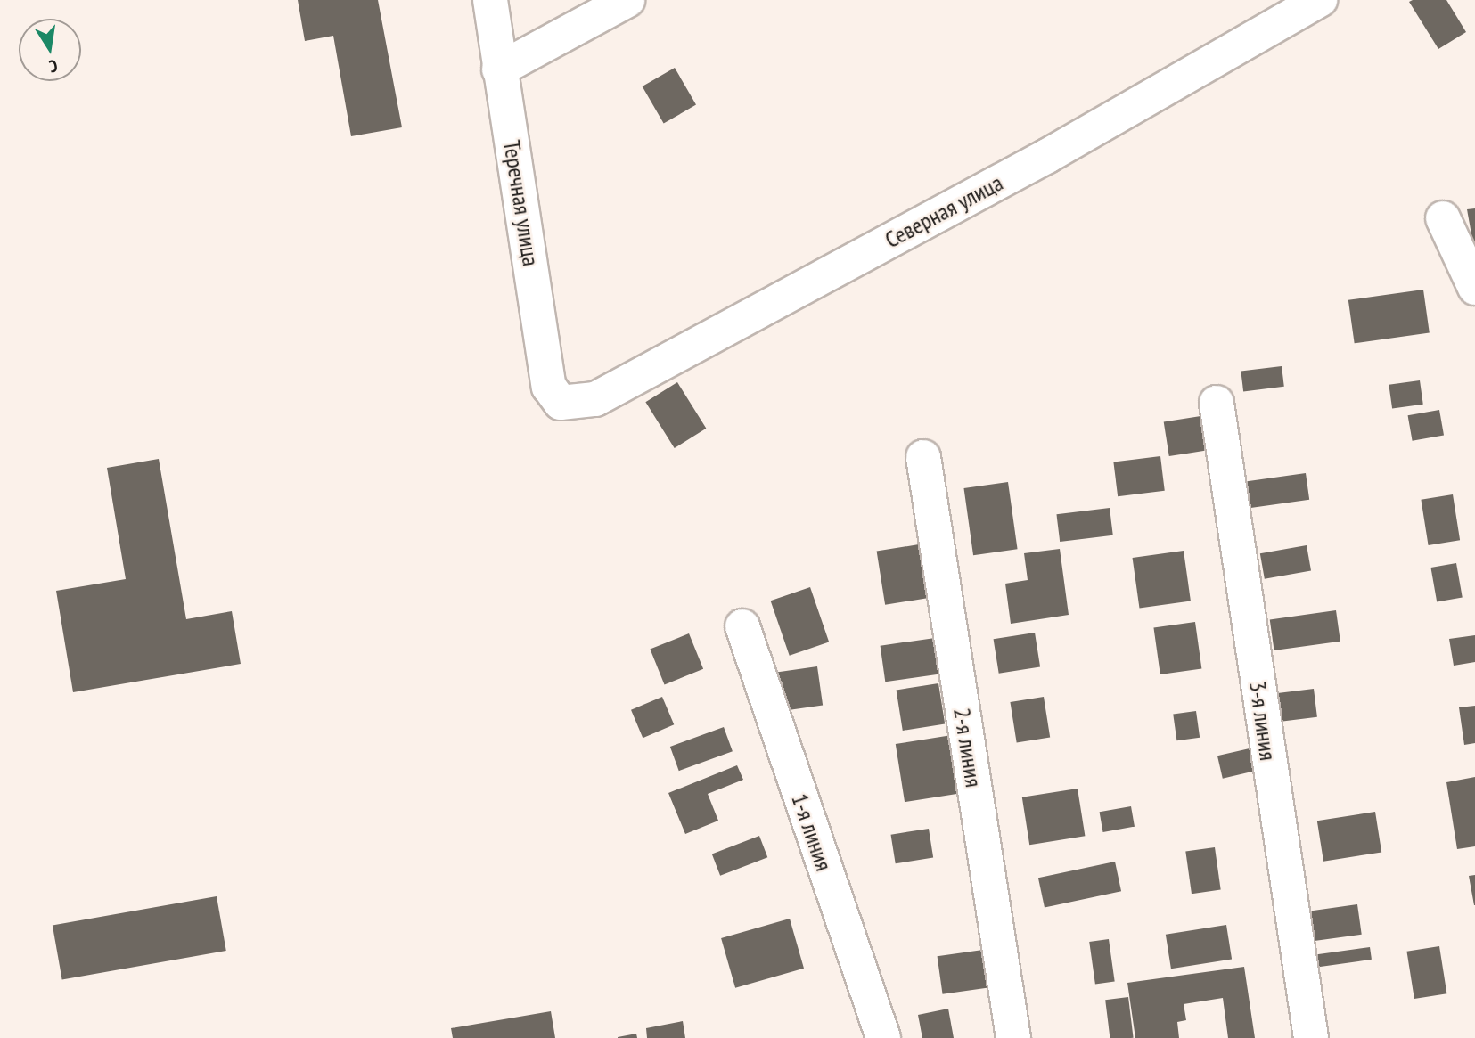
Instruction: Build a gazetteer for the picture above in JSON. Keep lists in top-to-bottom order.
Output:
{
  "streets": {
    "street": [
      "Теречная улица",
      "Северная улица",
      "3-я линия",
      "2-я линия",
      "1-я линия"
    ]
  },
  "crossings": [
    ["Теречная улица", "Северная улица"]
  ],
  "north": "bottom"
}
